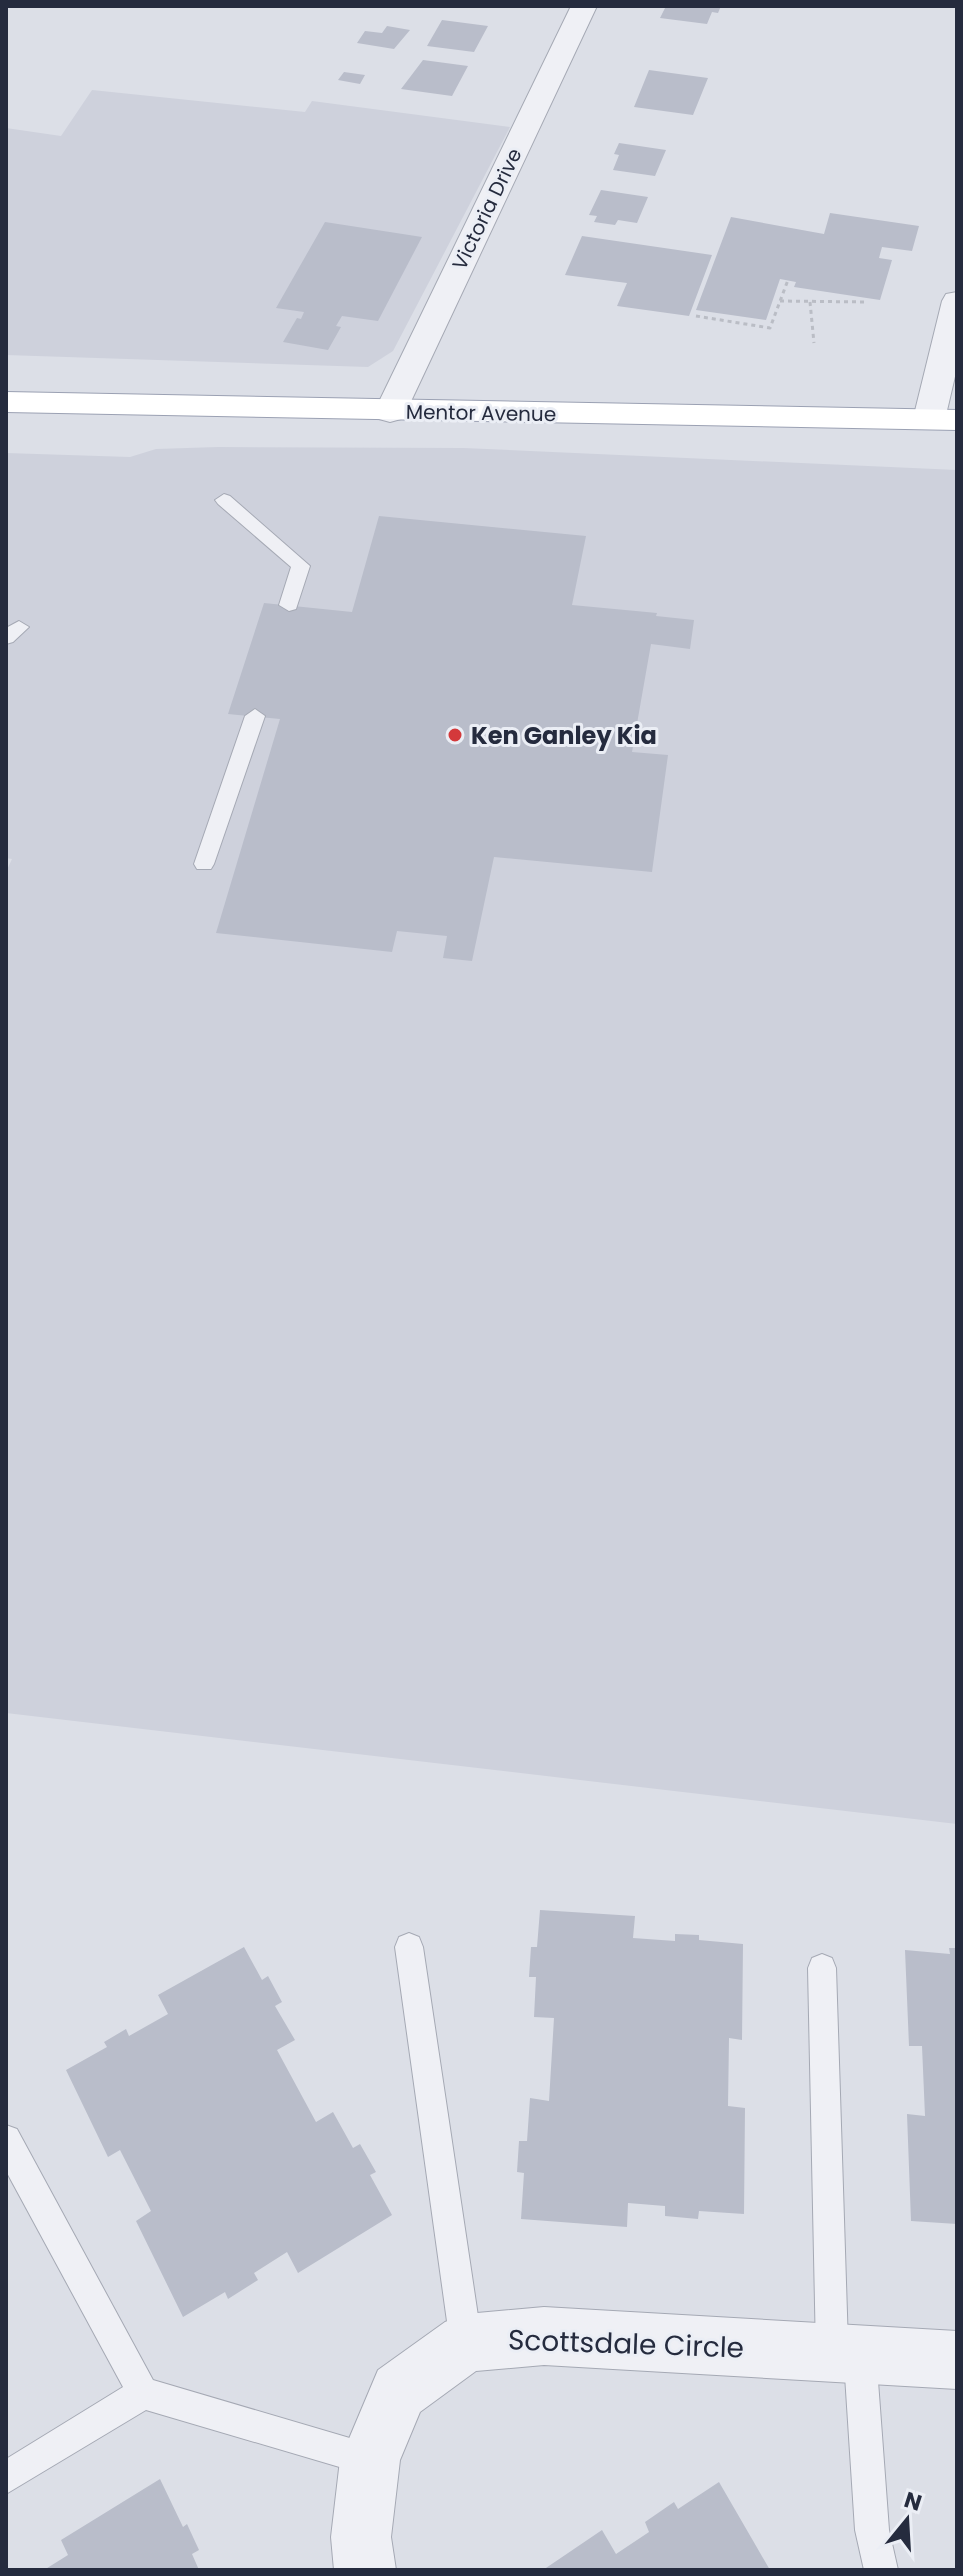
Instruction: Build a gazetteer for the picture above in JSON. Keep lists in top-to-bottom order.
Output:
{
  "streets": {
    "main road": ["Mentor Avenue"],
    "street": ["Victoria Drive", "Scottsdale Circle"]
  },
  "crossings": [
    ["Victoria Drive", "Mentor Avenue"]
  ],
  "places": ["Ken Ganley Kia"],
  "north": "top"
}
